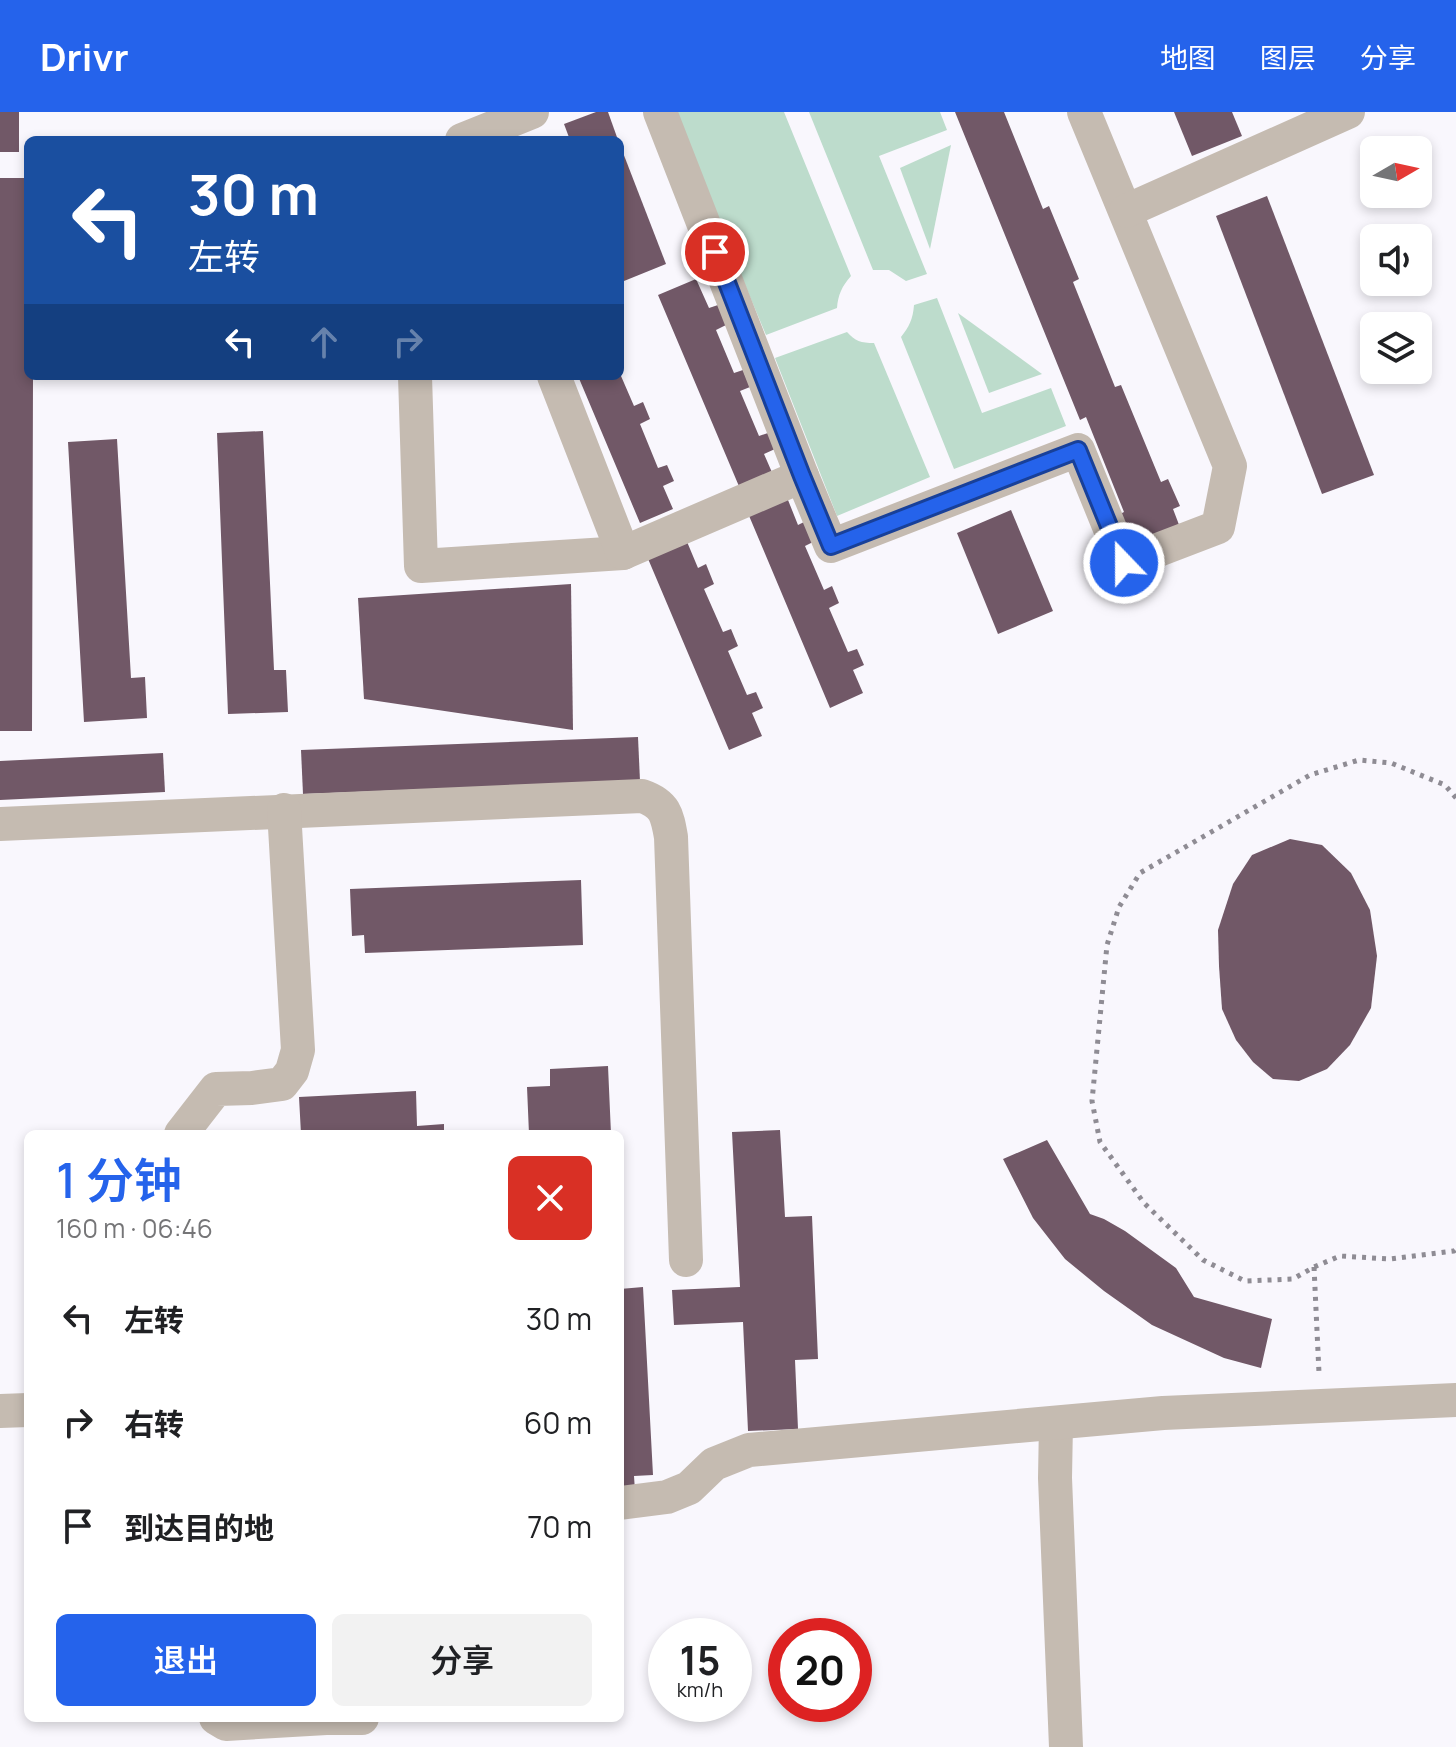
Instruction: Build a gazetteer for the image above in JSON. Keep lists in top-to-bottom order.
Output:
{
  "north": "right",
  "page": {
    "header": "Drivr",
    "nav": ["地图", "图层", "分享"],
    "turn": ["30 m", "左转"],
    "heading": ["1 分钟", "160 m · 06:46"],
    "list": [
      {
        "name": "左转",
        "value": "30 m"
      },
      {
        "name": "右转",
        "value": "60 m"
      },
      {
        "name": "到达目的地",
        "value": "70 m"
      }
    ],
    "buttons": ["退出", "分享"],
    "speed": "15 km/h",
    "limit": "20"
  }
}
